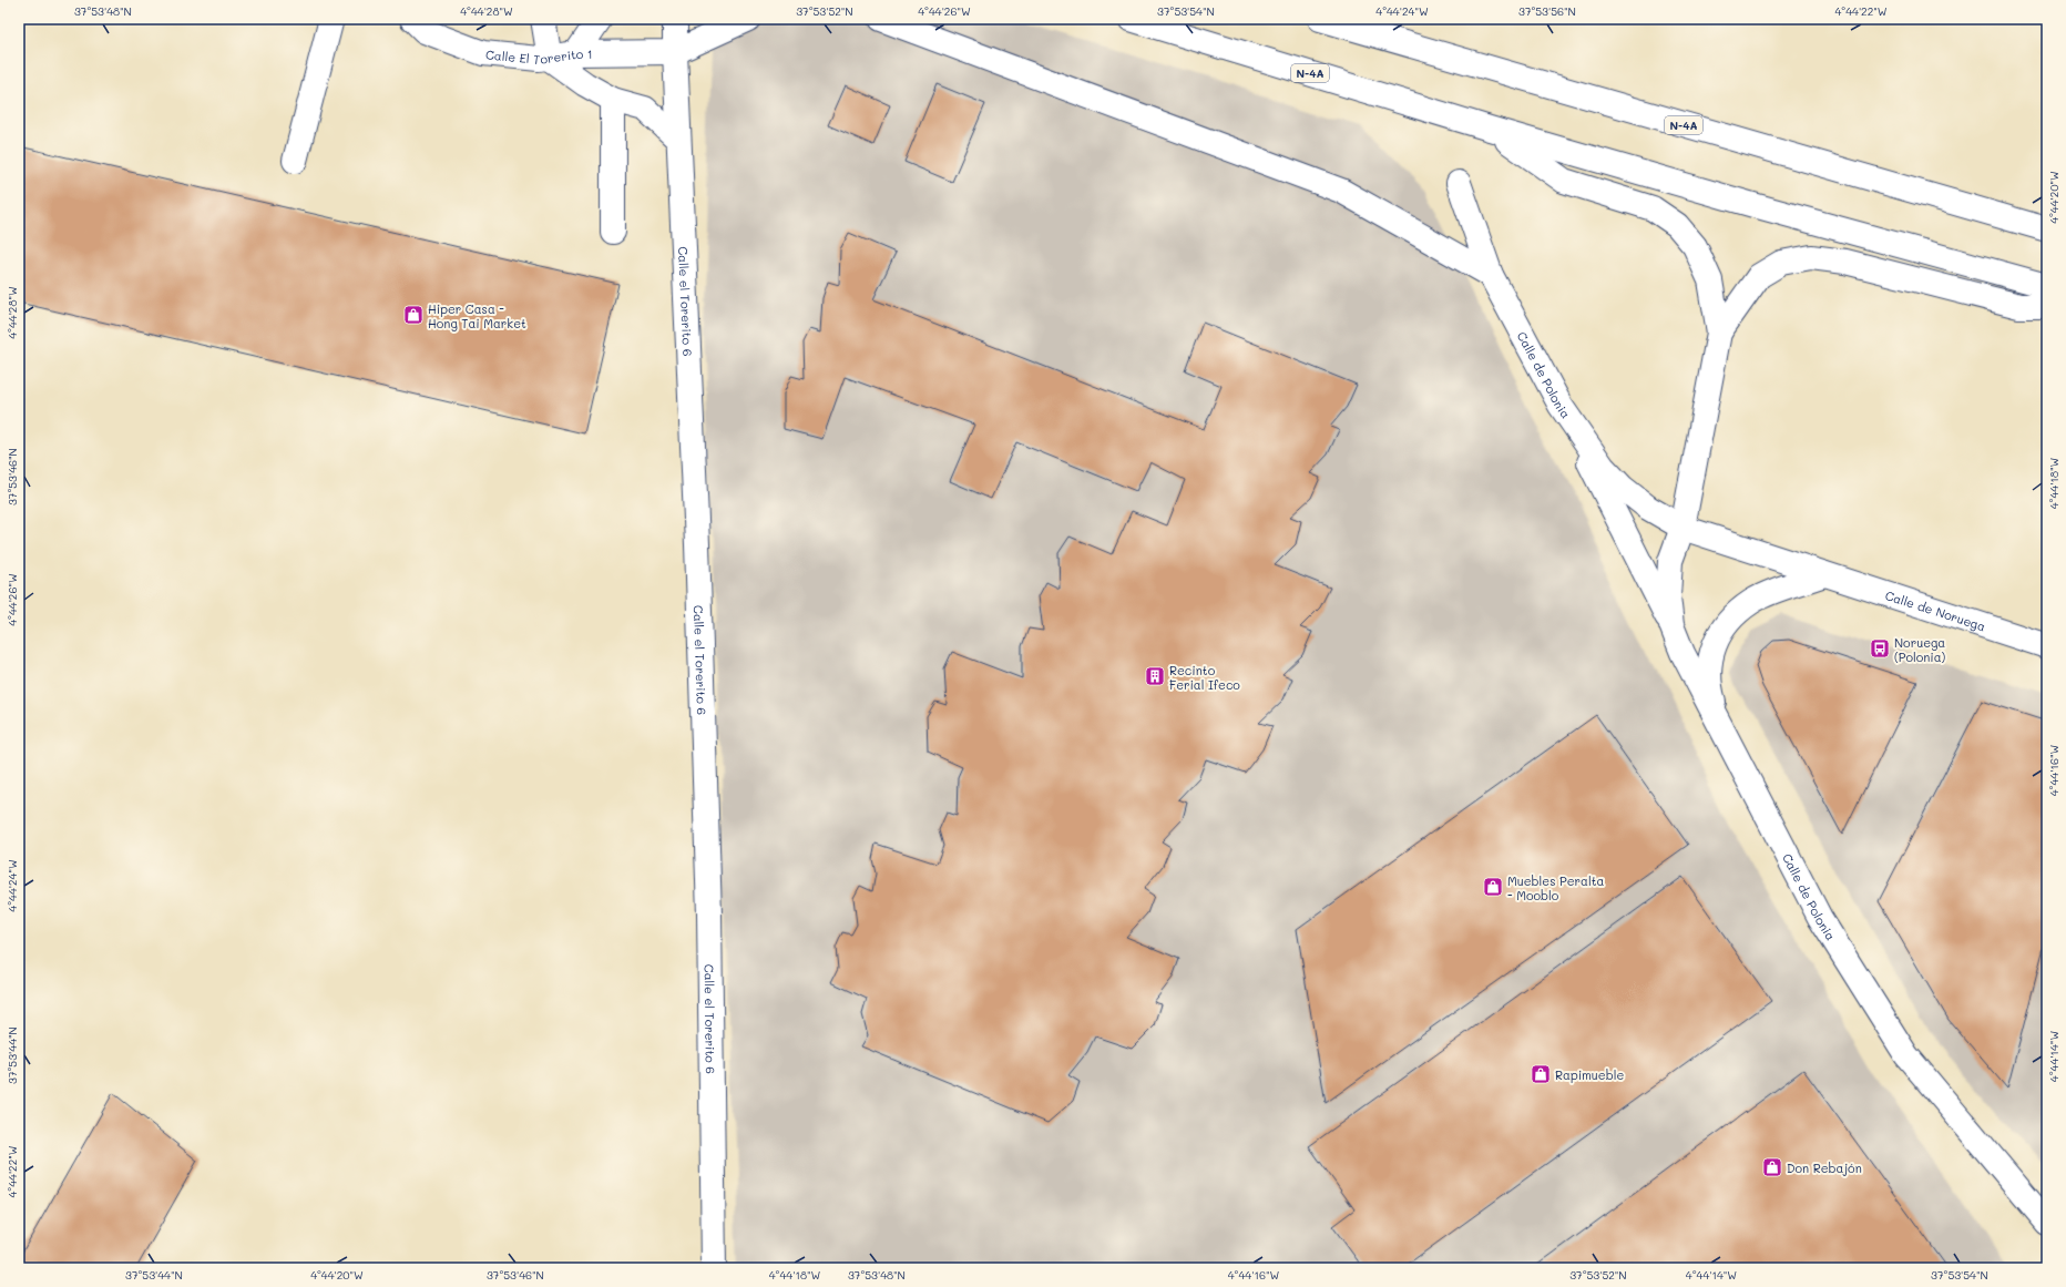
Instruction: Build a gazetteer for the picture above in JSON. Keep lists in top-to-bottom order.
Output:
{
  "streets": {
    "street": [
      "Calle El Torerito 1",
      "N-4A",
      "Calle el Torerito 6",
      "Calle de Polonia",
      "Calle de Noruega"
    ]
  },
  "crossings": [
    ["Calle El Torerito 1", "Calle el Torerito 6"],
    ["Calle de Polonia", "Calle de Noruega"]
  ],
  "places": {
    "shop": [
      "Hiper Casa - Hong Tai Market",
      "Muebles Peralta - Mooblo",
      "Rapimueble",
      "Don Rebajón"
    ],
    "bus stop": ["Noruega (Polonia)"],
    "building": ["Recinto Ferial Ifeco"]
  },
  "coordinates": [
    "37°53'48\"N",
    "4°44'28\"W",
    "37°53'52\"N",
    "4°44'26\"W",
    "37°53'54\"N",
    "4°44'24\"W",
    "37°53'56\"N",
    "4°44'22\"W",
    "4°44'20\"W",
    "37°53'46\"N",
    "4°44'18\"W",
    "4°44'16\"W",
    "37°53'44\"N",
    "4°44'14\"W"
  ]
}
